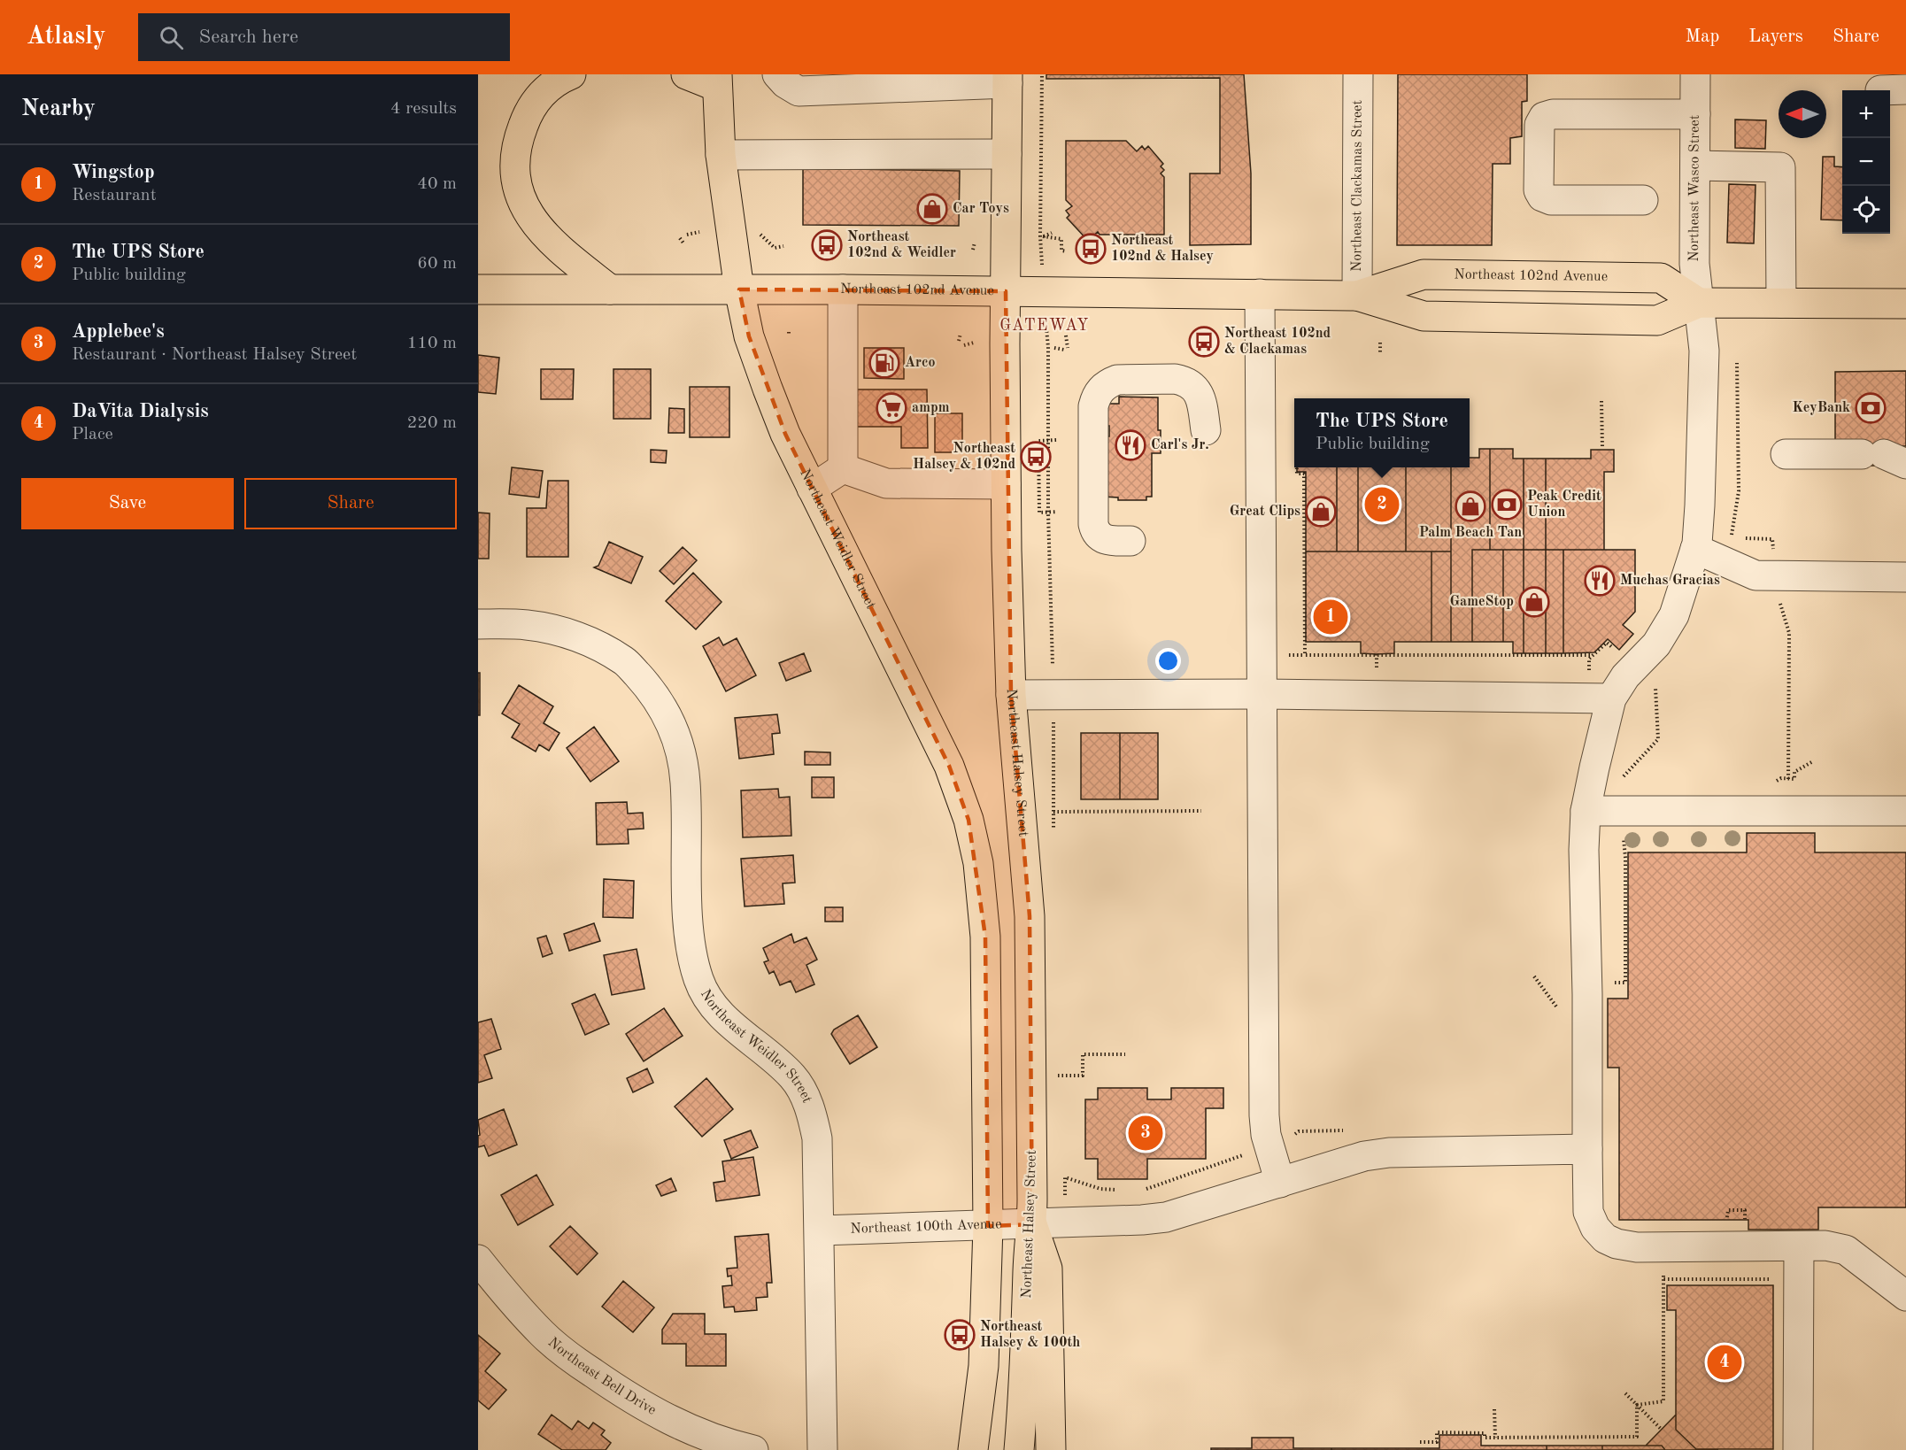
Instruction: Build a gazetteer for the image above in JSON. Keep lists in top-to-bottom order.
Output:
{
  "streets": {
    "main road": ["Northeast 102nd Avenue", "Northeast Weidler Street", "Northeast Halsey Street"],
    "street": [
      "Northeast Clackamas Street",
      "Northeast Wasco Street",
      "Northeast 100th Avenue",
      "Northeast Bell Drive"
    ]
  },
  "crossings": [
    ["Northeast Clackamas Street", "Northeast 102nd Avenue"],
    ["Northeast Wasco Street", "Northeast 102nd Avenue"],
    ["Northeast Wasco Street", "Northeast 100th Avenue"],
    ["Northeast 102nd Avenue", "Northeast Weidler Street"],
    ["Northeast 102nd Avenue", "Northeast Halsey Street"],
    ["Northeast Weidler Street", "Northeast 100th Avenue"],
    ["Northeast Halsey Street", "Northeast 100th Avenue"]
  ],
  "districts": ["GATEWAY"],
  "places": {
    "shop": [
      "Car Toys",
      "Palm Beach Tan",
      "Great Clips",
      "GameStop"
    ],
    "bus stop": [
      "Northeast 102nd & Weidler",
      "Northeast 102nd & Halsey",
      "Northeast 102nd & Clackamas",
      "Northeast Halsey & 102nd",
      "Northeast Halsey & 100th"
    ],
    "fuel station": ["Arco"],
    "supermarket": ["ampm"],
    "bank": ["KeyBank", "Peak Credit Union"],
    "restaurant": ["Carl's Jr.", "Muchas Gracias"]
  },
  "north": "left",
  "page": {
    "header": "Atlasly",
    "search": "Search here",
    "nav": ["Map", "Layers", "Share"],
    "heading": ["Nearby", "4 results"],
    "map_buttons": ["+", "−"],
    "list": [
      {
        "mark": "1",
        "name": "Wingstop",
        "note": "Restaurant",
        "value": "40 m"
      },
      {
        "mark": "2",
        "name": "The UPS Store",
        "note": "Public building",
        "value": "60 m"
      },
      {
        "mark": "3",
        "name": "Applebee's",
        "note": "Restaurant · Northeast Halsey Street",
        "value": "110 m"
      },
      {
        "mark": "4",
        "name": "DaVita Dialysis",
        "note": "Place",
        "value": "220 m"
      }
    ],
    "popup": ["The UPS Store", "Public building"],
    "buttons": ["Save", "Share"],
    "pins": [
      "2",
      "1",
      "3",
      "4"
    ]
  }
}
